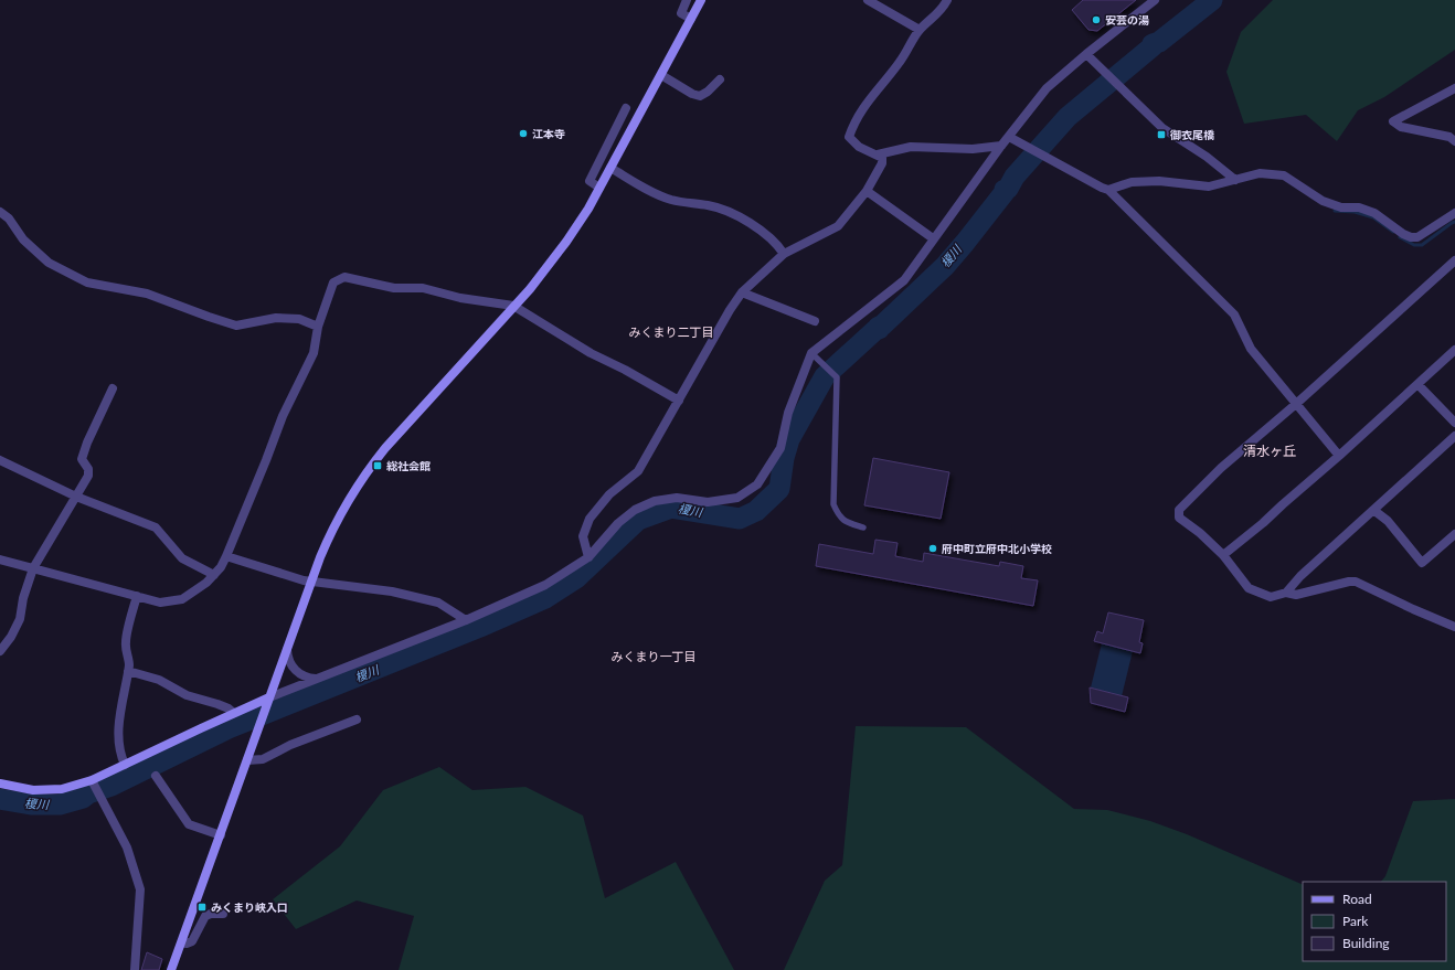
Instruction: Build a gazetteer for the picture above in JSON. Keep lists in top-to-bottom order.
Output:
{
  "districts": ["みくまり二丁目", "清水ヶ丘", "みくまり一丁目"],
  "water": ["榎川"],
  "places": {
    "other": ["安芸の湯", "江本寺", "府中町立府中北小学校"],
    "transit": ["御衣尾橋", "総社会館", "みくまり峡入口"]
  },
  "legend": ["Road", "Park", "Building"]
}
